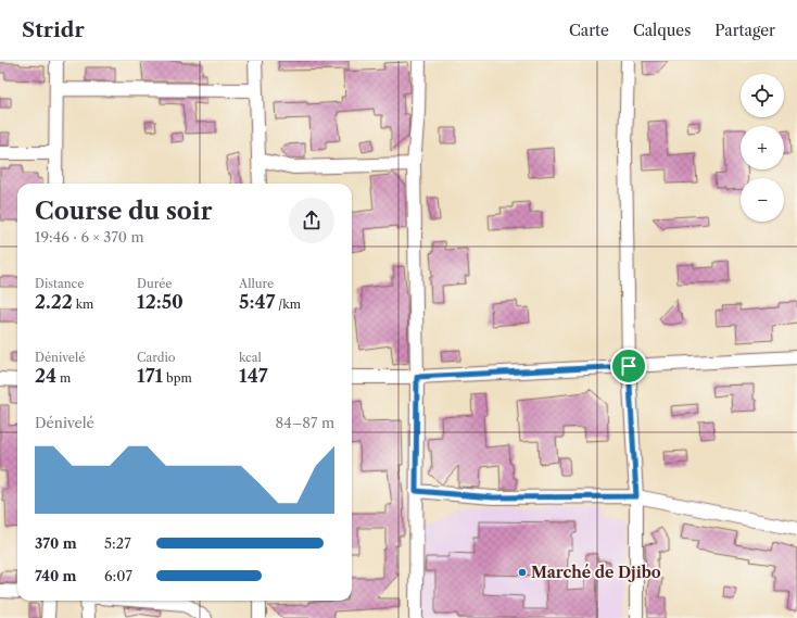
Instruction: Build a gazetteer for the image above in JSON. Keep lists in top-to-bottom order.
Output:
{
  "places": ["Marché de Djibo"],
  "page": {
    "header": "Stridr",
    "nav": ["Carte", "Calques", "Partager"],
    "map_buttons": ["+", "−"],
    "heading": ["Course du soir", "19:46 · 6 × 370 m"],
    "stats": [
      ["Distance", "2.22 km"],
      ["Durée", "12:50"],
      ["Allure", "5:47 /km"],
      ["Dénivelé", "24 m"],
      ["Cardio", "171 bpm"],
      ["kcal", "147"]
    ],
    "chart": ["Dénivelé", "84–87 m"],
    "list": [
      {
        "name": "370 m",
        "note": "5:27"
      },
      {
        "name": "740 m",
        "note": "6:07"
      }
    ]
  }
}
